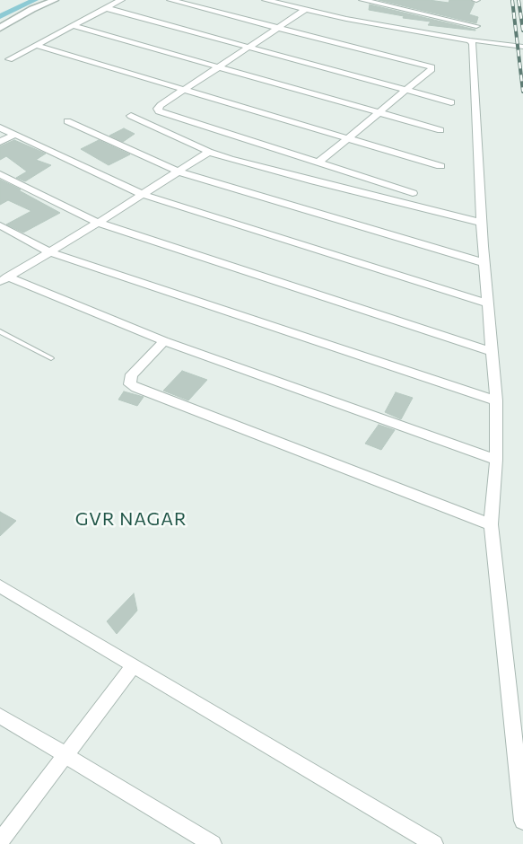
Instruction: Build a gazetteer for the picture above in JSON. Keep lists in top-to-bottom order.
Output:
{
  "districts": ["GVR NAGAR"]
}
